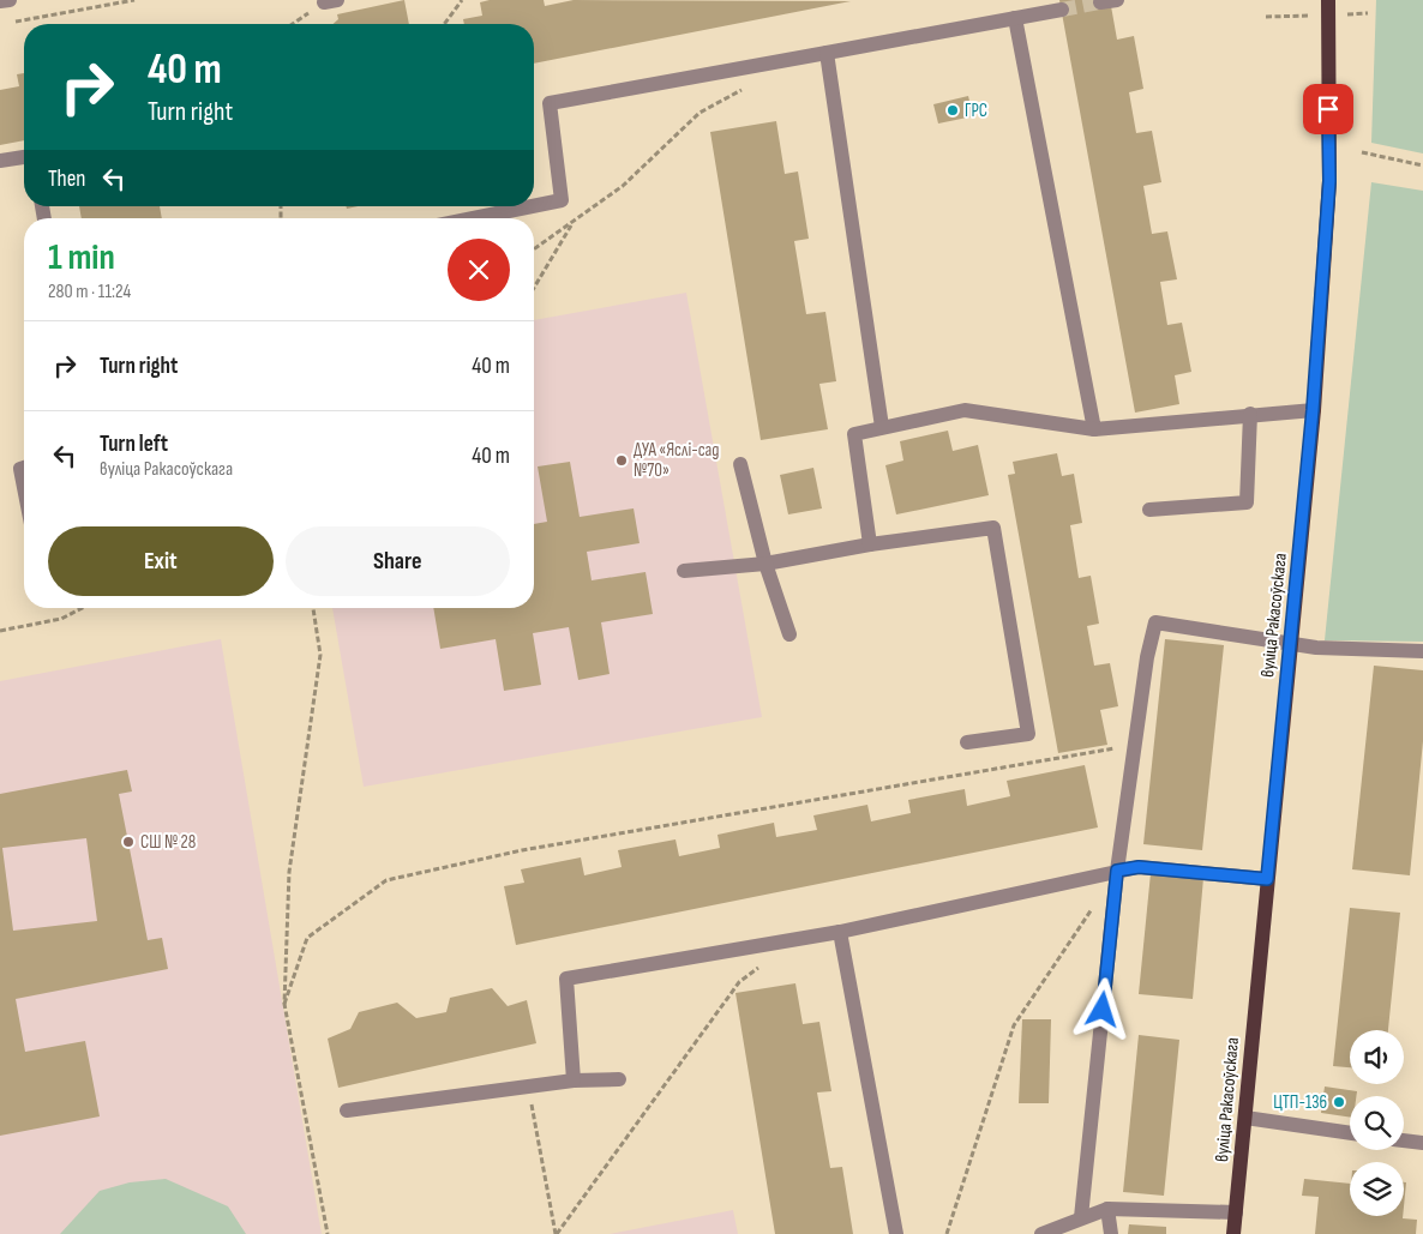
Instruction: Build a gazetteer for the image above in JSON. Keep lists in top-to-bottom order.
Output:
{
  "streets": {
    "main road": ["вуліца Ракасоўскага"]
  },
  "places": [
    "ГРС",
    "ДУА «Яслі-сад №70»",
    "СШ № 28",
    "ЦТП-136"
  ],
  "page": {
    "turn": ["40 m", "Turn right"],
    "then": "Then",
    "heading": ["1 min", "280 m · 11:24"],
    "list": [
      {
        "name": "Turn right",
        "value": "40 m"
      },
      {
        "name": "Turn left",
        "note": "вуліца Ракасоўскага",
        "value": "40 m"
      }
    ],
    "buttons": ["Exit", "Share"]
  }
}
